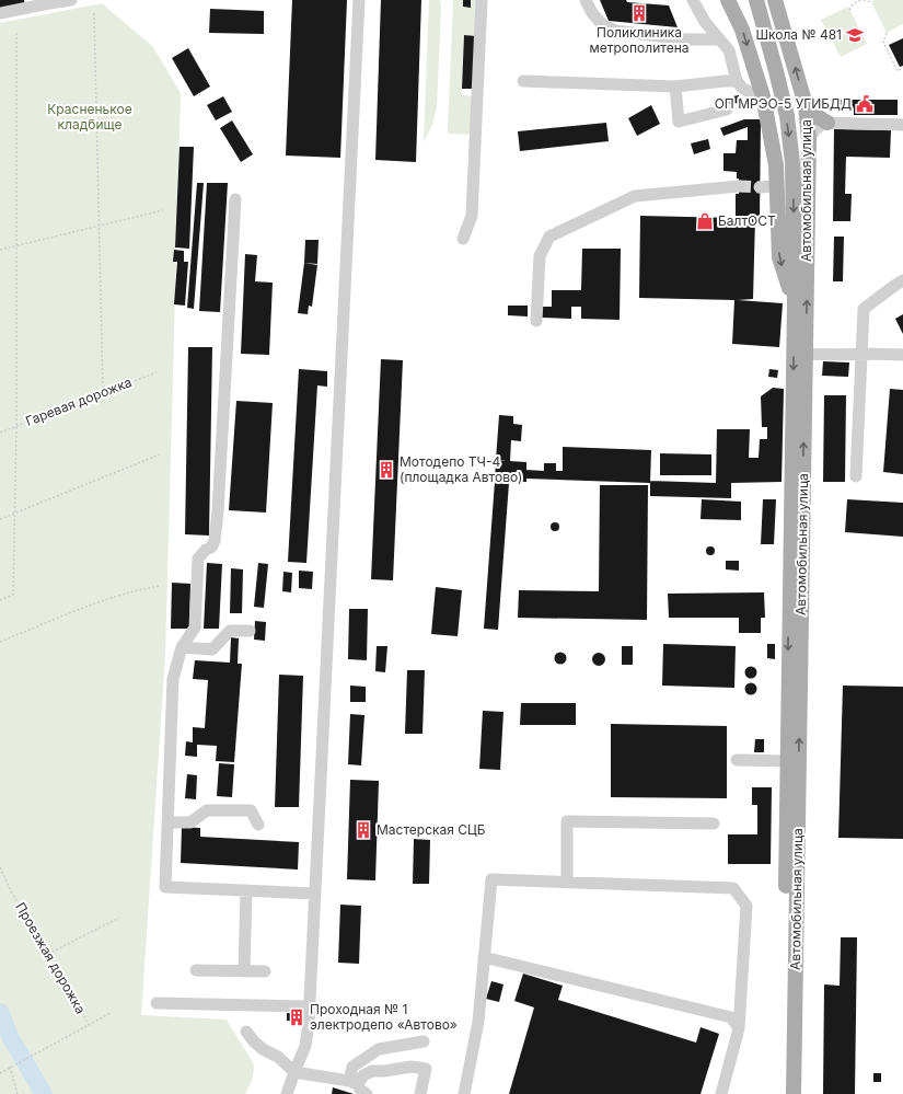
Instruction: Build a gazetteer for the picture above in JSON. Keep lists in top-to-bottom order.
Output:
{
  "streets": {
    "main road": ["Автомобильная улица"],
    "path": ["Гаревая дорожка", "Проезжая дорожка"]
  },
  "parks": ["Красненькое кладбище"],
  "places": {
    "building": [
      "Поликлиника метрополитена",
      "Мотодепо ТЧ-4 (площадка Автово)",
      "Мастерская СЦБ",
      "Проходная № 1 электродепо «Автово»"
    ],
    "school or university": ["Школа № 481"],
    "public building": ["ОП МРЭО-5 УГИБДД"],
    "shop": ["БалтОСТ"]
  }
}
